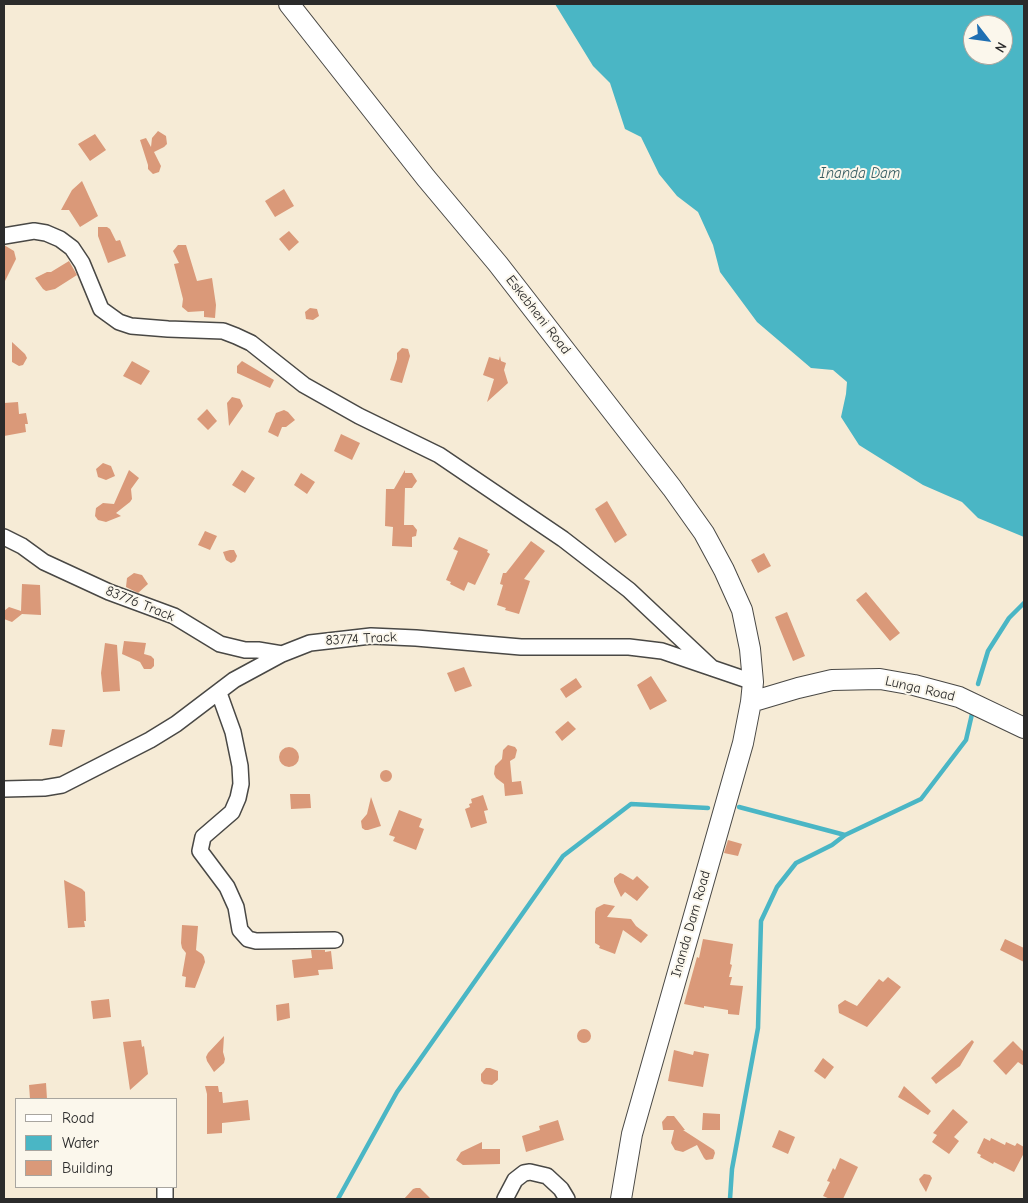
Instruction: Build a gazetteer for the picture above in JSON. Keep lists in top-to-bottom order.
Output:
{
  "streets": {
    "street": [
      "Eskebheni Road",
      "83776 Track",
      "83774 Track",
      "Lunga Road",
      "Inanda Dam Road"
    ]
  },
  "crossings": [
    ["Eskebheni Road", "Inanda Dam Road"],
    ["83776 Track", "83774 Track"],
    ["83774 Track", "Inanda Dam Road"],
    ["Lunga Road", "Inanda Dam Road"]
  ],
  "water": ["Inanda Dam"],
  "legend": ["Road", "Water", "Building"],
  "north": "bottom right"
}
